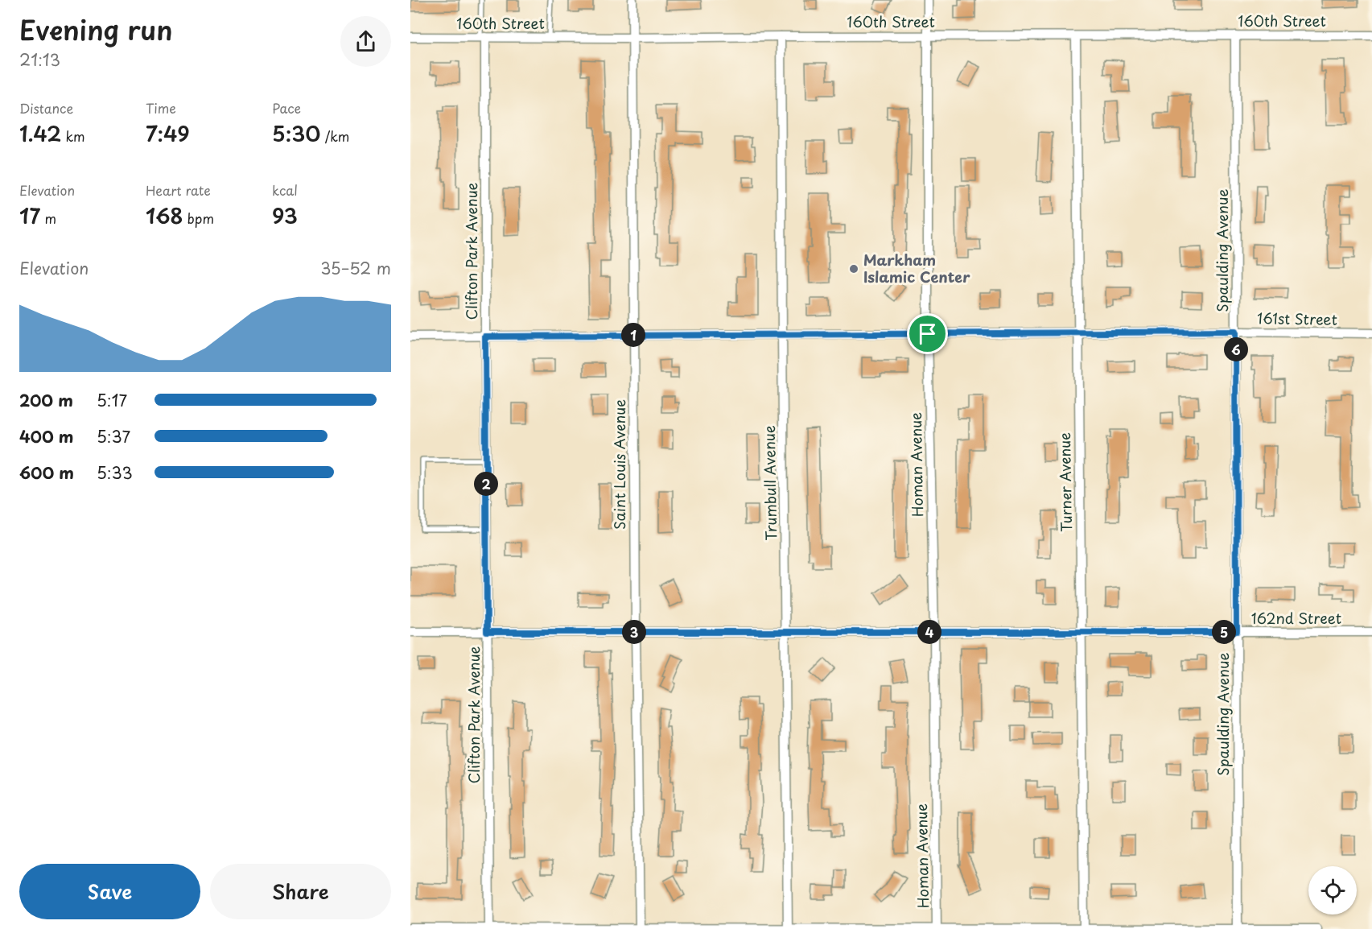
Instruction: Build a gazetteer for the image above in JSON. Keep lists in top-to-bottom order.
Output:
{
  "streets": {
    "street": [
      "160th Street",
      "Spaulding Avenue",
      "Clifton Park Avenue",
      "161st Street",
      "Saint Louis Avenue",
      "Homan Avenue",
      "Turner Avenue",
      "Trumbull Avenue",
      "162nd Street"
    ]
  },
  "crossings": [
    ["160th Street", "Spaulding Avenue"],
    ["160th Street", "Clifton Park Avenue"],
    ["160th Street", "Saint Louis Avenue"],
    ["160th Street", "Homan Avenue"],
    ["160th Street", "Turner Avenue"],
    ["160th Street", "Trumbull Avenue"],
    ["Spaulding Avenue", "161st Street"],
    ["Spaulding Avenue", "162nd Street"],
    ["Clifton Park Avenue", "161st Street"],
    ["Clifton Park Avenue", "162nd Street"],
    ["161st Street", "Saint Louis Avenue"],
    ["161st Street", "Homan Avenue"],
    ["161st Street", "Turner Avenue"],
    ["161st Street", "Trumbull Avenue"],
    ["Saint Louis Avenue", "162nd Street"],
    ["Homan Avenue", "162nd Street"],
    ["Turner Avenue", "162nd Street"],
    ["Trumbull Avenue", "162nd Street"]
  ],
  "places": ["Markham Islamic Center"],
  "page": {
    "heading": ["Evening run", "21:13"],
    "stats": [
      ["Distance", "1.42 km"],
      ["Time", "7:49"],
      ["Pace", "5:30 /km"],
      ["Elevation", "17 m"],
      ["Heart rate", "168 bpm"],
      ["kcal", "93"]
    ],
    "chart": ["Elevation", "35–52 m"],
    "pins": [
      "1",
      "6",
      "2",
      "3",
      "4",
      "5"
    ],
    "list": [
      {
        "name": "200 m",
        "note": "5:17"
      },
      {
        "name": "400 m",
        "note": "5:37"
      },
      {
        "name": "600 m",
        "note": "5:33"
      }
    ],
    "buttons": ["Save", "Share"]
  }
}
